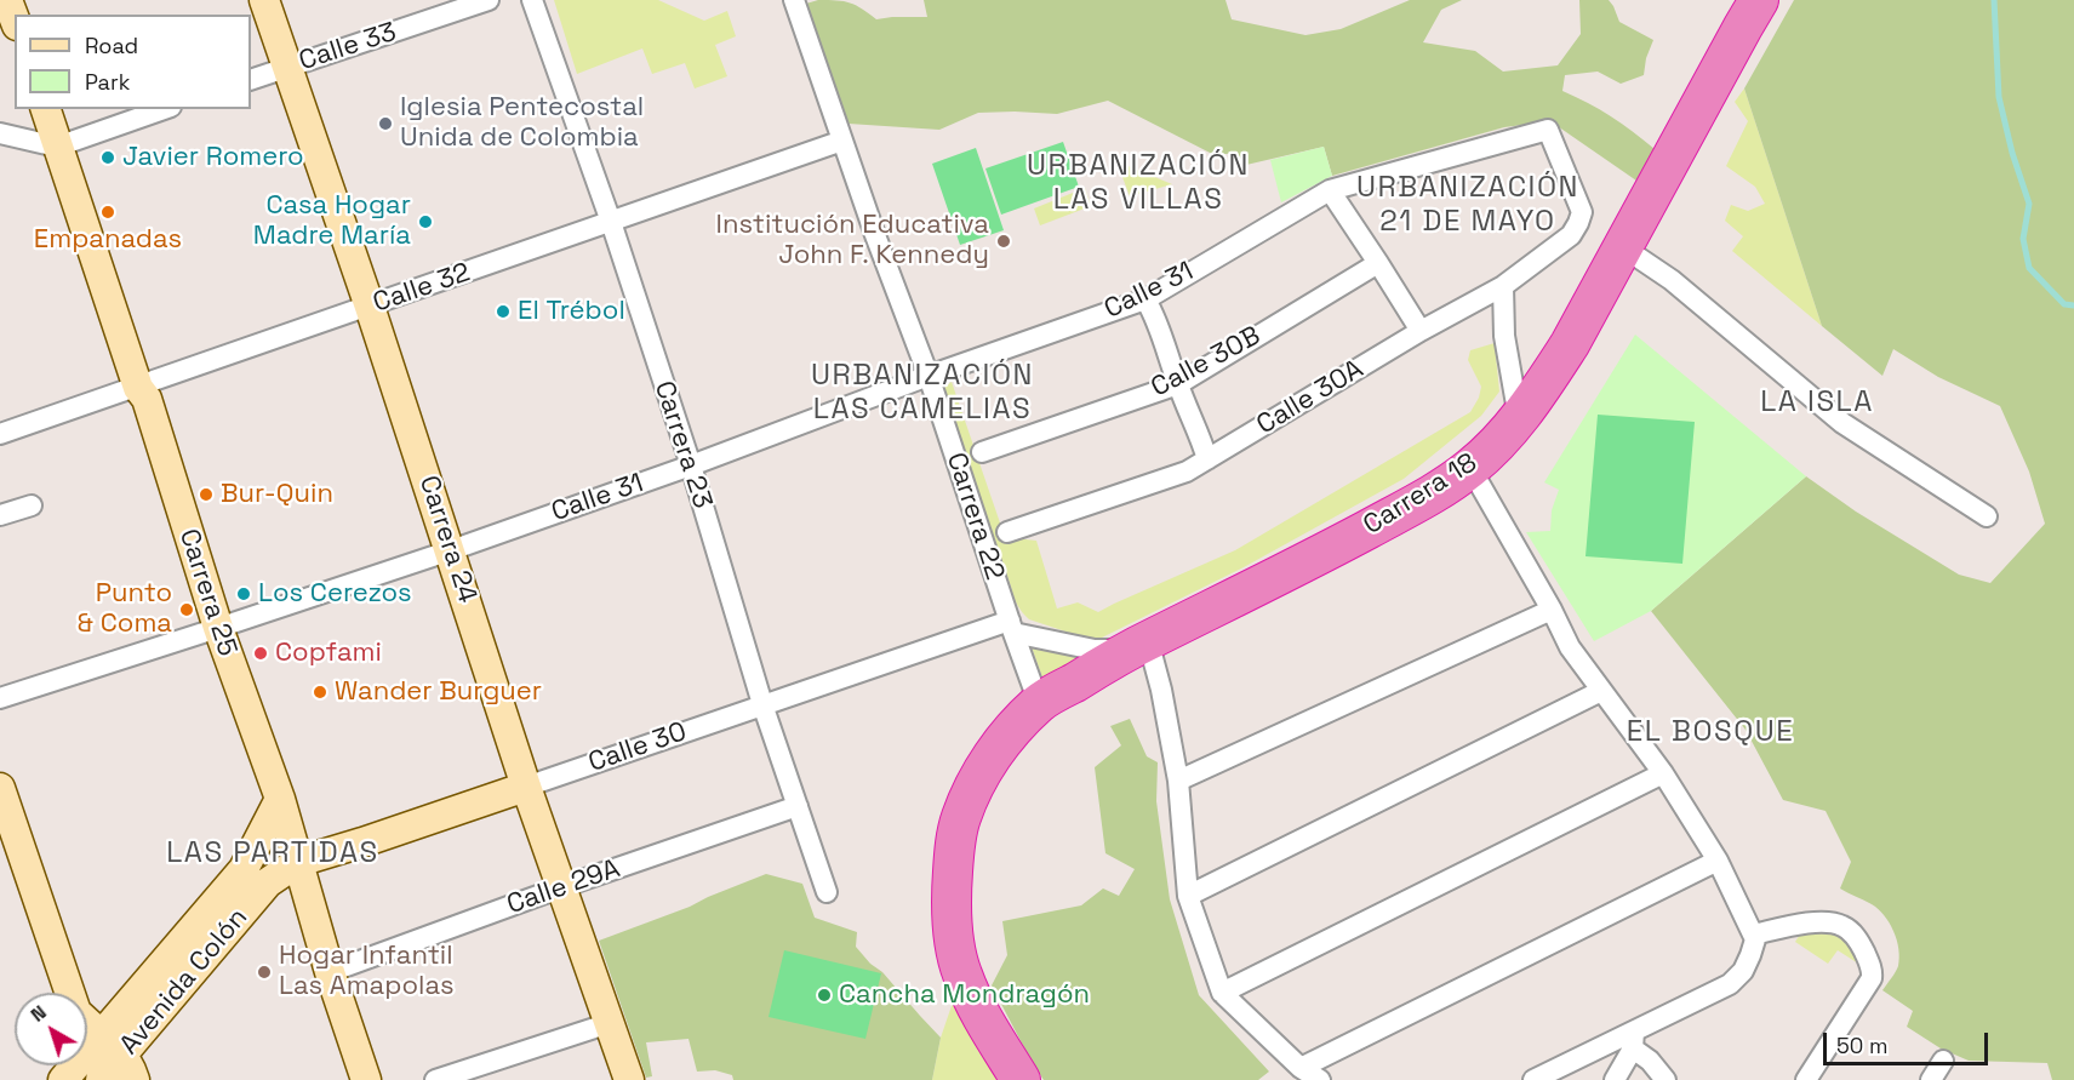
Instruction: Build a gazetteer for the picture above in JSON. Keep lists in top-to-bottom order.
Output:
{
  "streets": {
    "highway": ["Carrera 18"],
    "main road": [
      "Carrera 24",
      "Carrera 25",
      "Calle 30",
      "Avenida Colón"
    ],
    "street": [
      "Calle 33",
      "Calle 32",
      "Calle 31",
      "Calle 30B",
      "Calle 30A",
      "Carrera 23",
      "Carrera 22",
      "Calle 29A"
    ]
  },
  "crossings": [
    ["Calle 33", "Carrera 24"],
    ["Calle 32", "Carrera 23"],
    ["Calle 32", "Carrera 22"],
    ["Calle 32", "Carrera 24"],
    ["Calle 32", "Carrera 25"],
    ["Calle 31", "Calle 30A"],
    ["Calle 31", "Carrera 23"],
    ["Calle 31", "Carrera 22"],
    ["Calle 31", "Carrera 24"],
    ["Calle 31", "Carrera 25"],
    ["Carrera 23", "Calle 30"],
    ["Carrera 23", "Calle 29A"],
    ["Carrera 18", "Carrera 22"],
    ["Carrera 22", "Calle 30"],
    ["Carrera 24", "Calle 30"],
    ["Carrera 24", "Calle 29A"],
    ["Carrera 25", "Calle 30"],
    ["Carrera 25", "Calle 29A"],
    ["Carrera 25", "Avenida Colón"],
    ["Calle 30", "Avenida Colón"]
  ],
  "districts": [
    "URBANIZACIÓN LAS VILLAS",
    "URBANIZACIÓN 21 DE MAYO",
    "URBANIZACIÓN LAS CAMELIAS",
    "LA ISLA",
    "EL BOSQUE",
    "LAS PARTIDAS"
  ],
  "places": [
    "Iglesia Pentecostal Unida de Colombia",
    "Javier Romero",
    "Empanadas",
    "Casa Hogar Madre María",
    "Institución Educativa John F. Kennedy",
    "El Trébol",
    "Bur-Quin",
    "Los Cerezos",
    "Punto & Coma",
    "Copfami",
    "Wander Burguer",
    "Hogar Infantil Las Amapolas",
    "Cancha Mondragón"
  ],
  "legend": ["Road", "Park"],
  "scale_bar": "50 m",
  "north": "top left"
}
